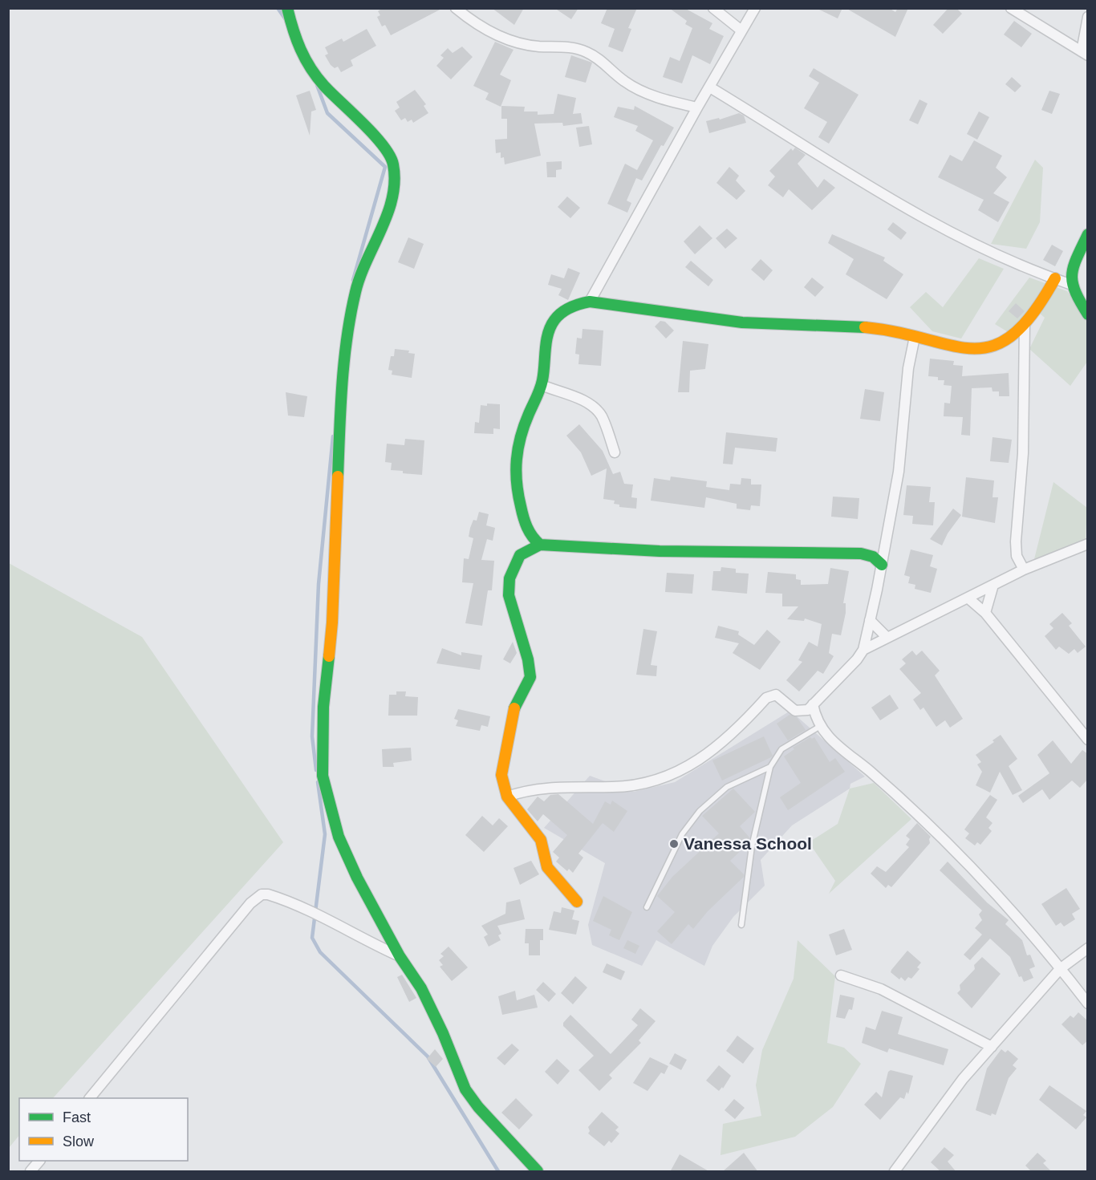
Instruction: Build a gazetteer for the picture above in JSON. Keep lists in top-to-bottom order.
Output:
{
  "places": ["Vanessa School"],
  "legend": ["Fast", "Slow"]
}
